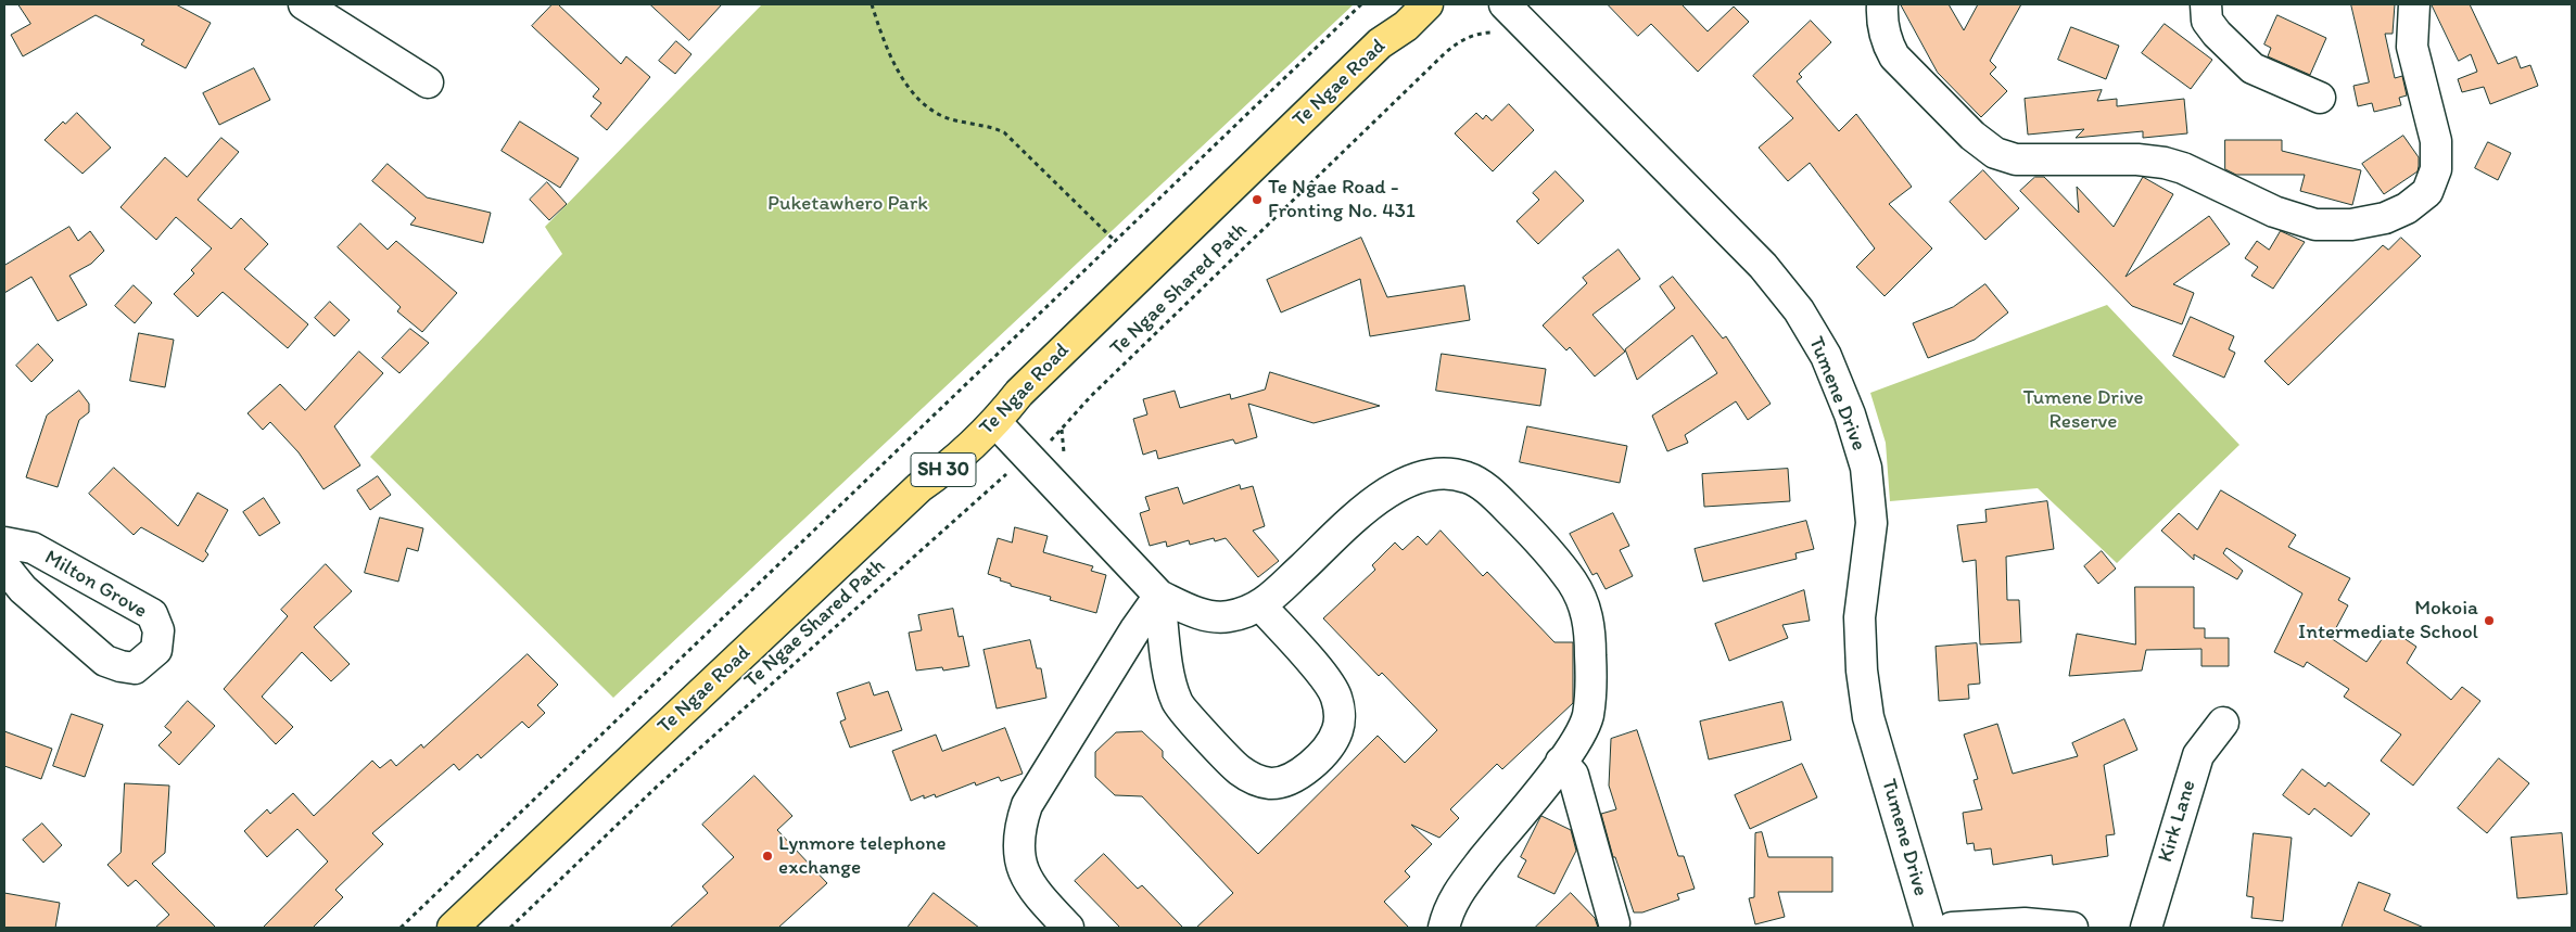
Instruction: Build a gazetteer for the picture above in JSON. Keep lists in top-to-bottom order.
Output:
{
  "streets": {
    "highway": ["Te Ngae Road", "SH 30"],
    "street": ["Tumene Drive", "Milton Grove", "Kirk Lane"],
    "path": ["Te Ngae Shared Path"]
  },
  "parks": ["Puketawhero Park", "Tumene Drive Reserve"],
  "places": ["Te Ngae Road - Fronting No. 431", "Mokoia Intermediate School", "Lynmore telephone exchange"]
}
